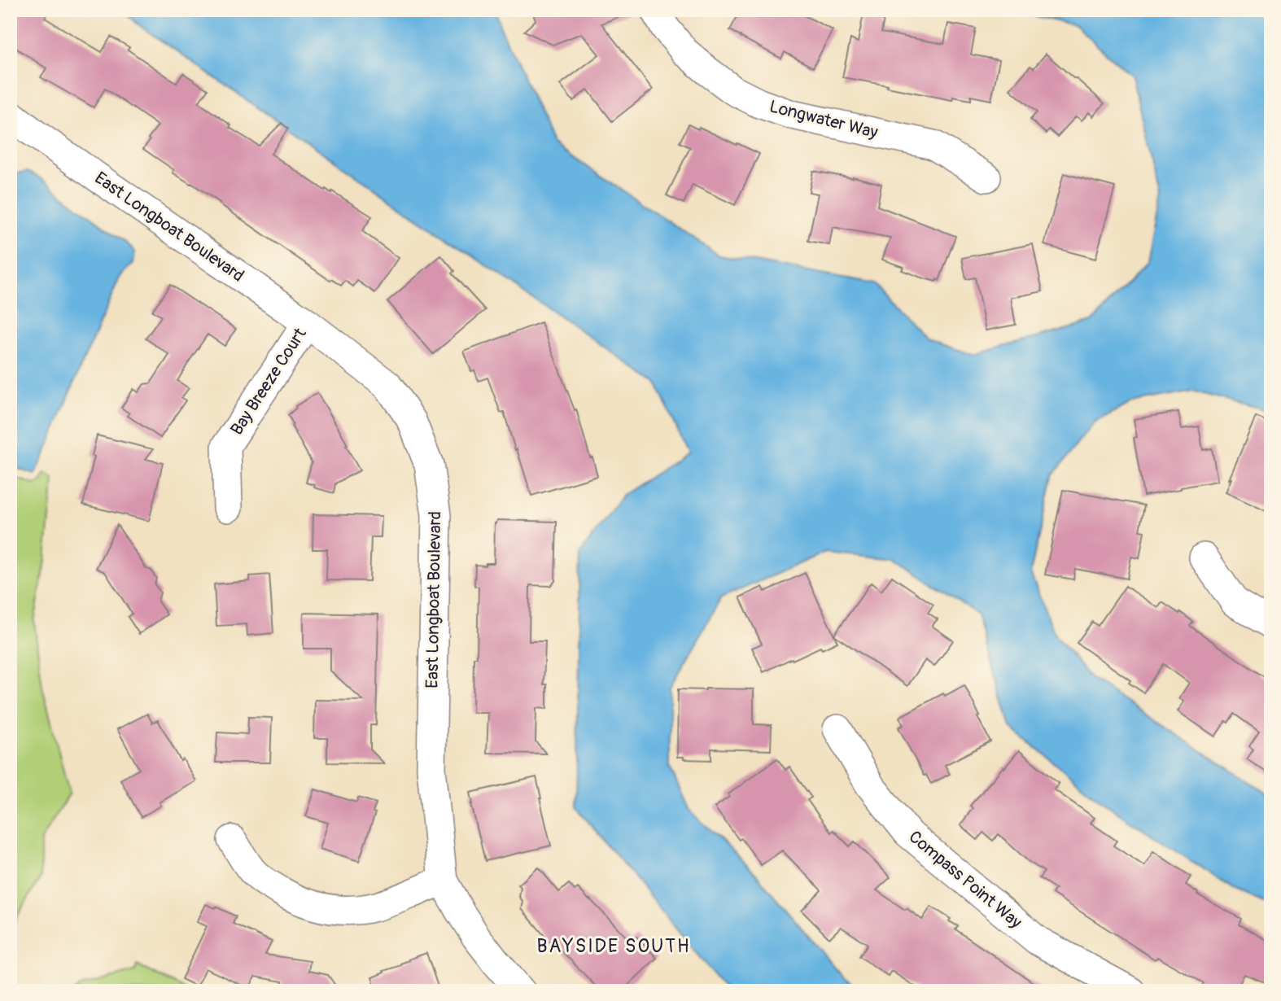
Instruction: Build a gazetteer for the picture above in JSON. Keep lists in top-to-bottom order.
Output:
{
  "streets": {
    "street": [
      "Longwater Way",
      "East Longboat Boulevard",
      "Bay Breeze Court",
      "Compass Point Way"
    ]
  },
  "crossings": [
    ["East Longboat Boulevard", "Bay Breeze Court"]
  ],
  "districts": ["BAYSIDE SOUTH"]
}
